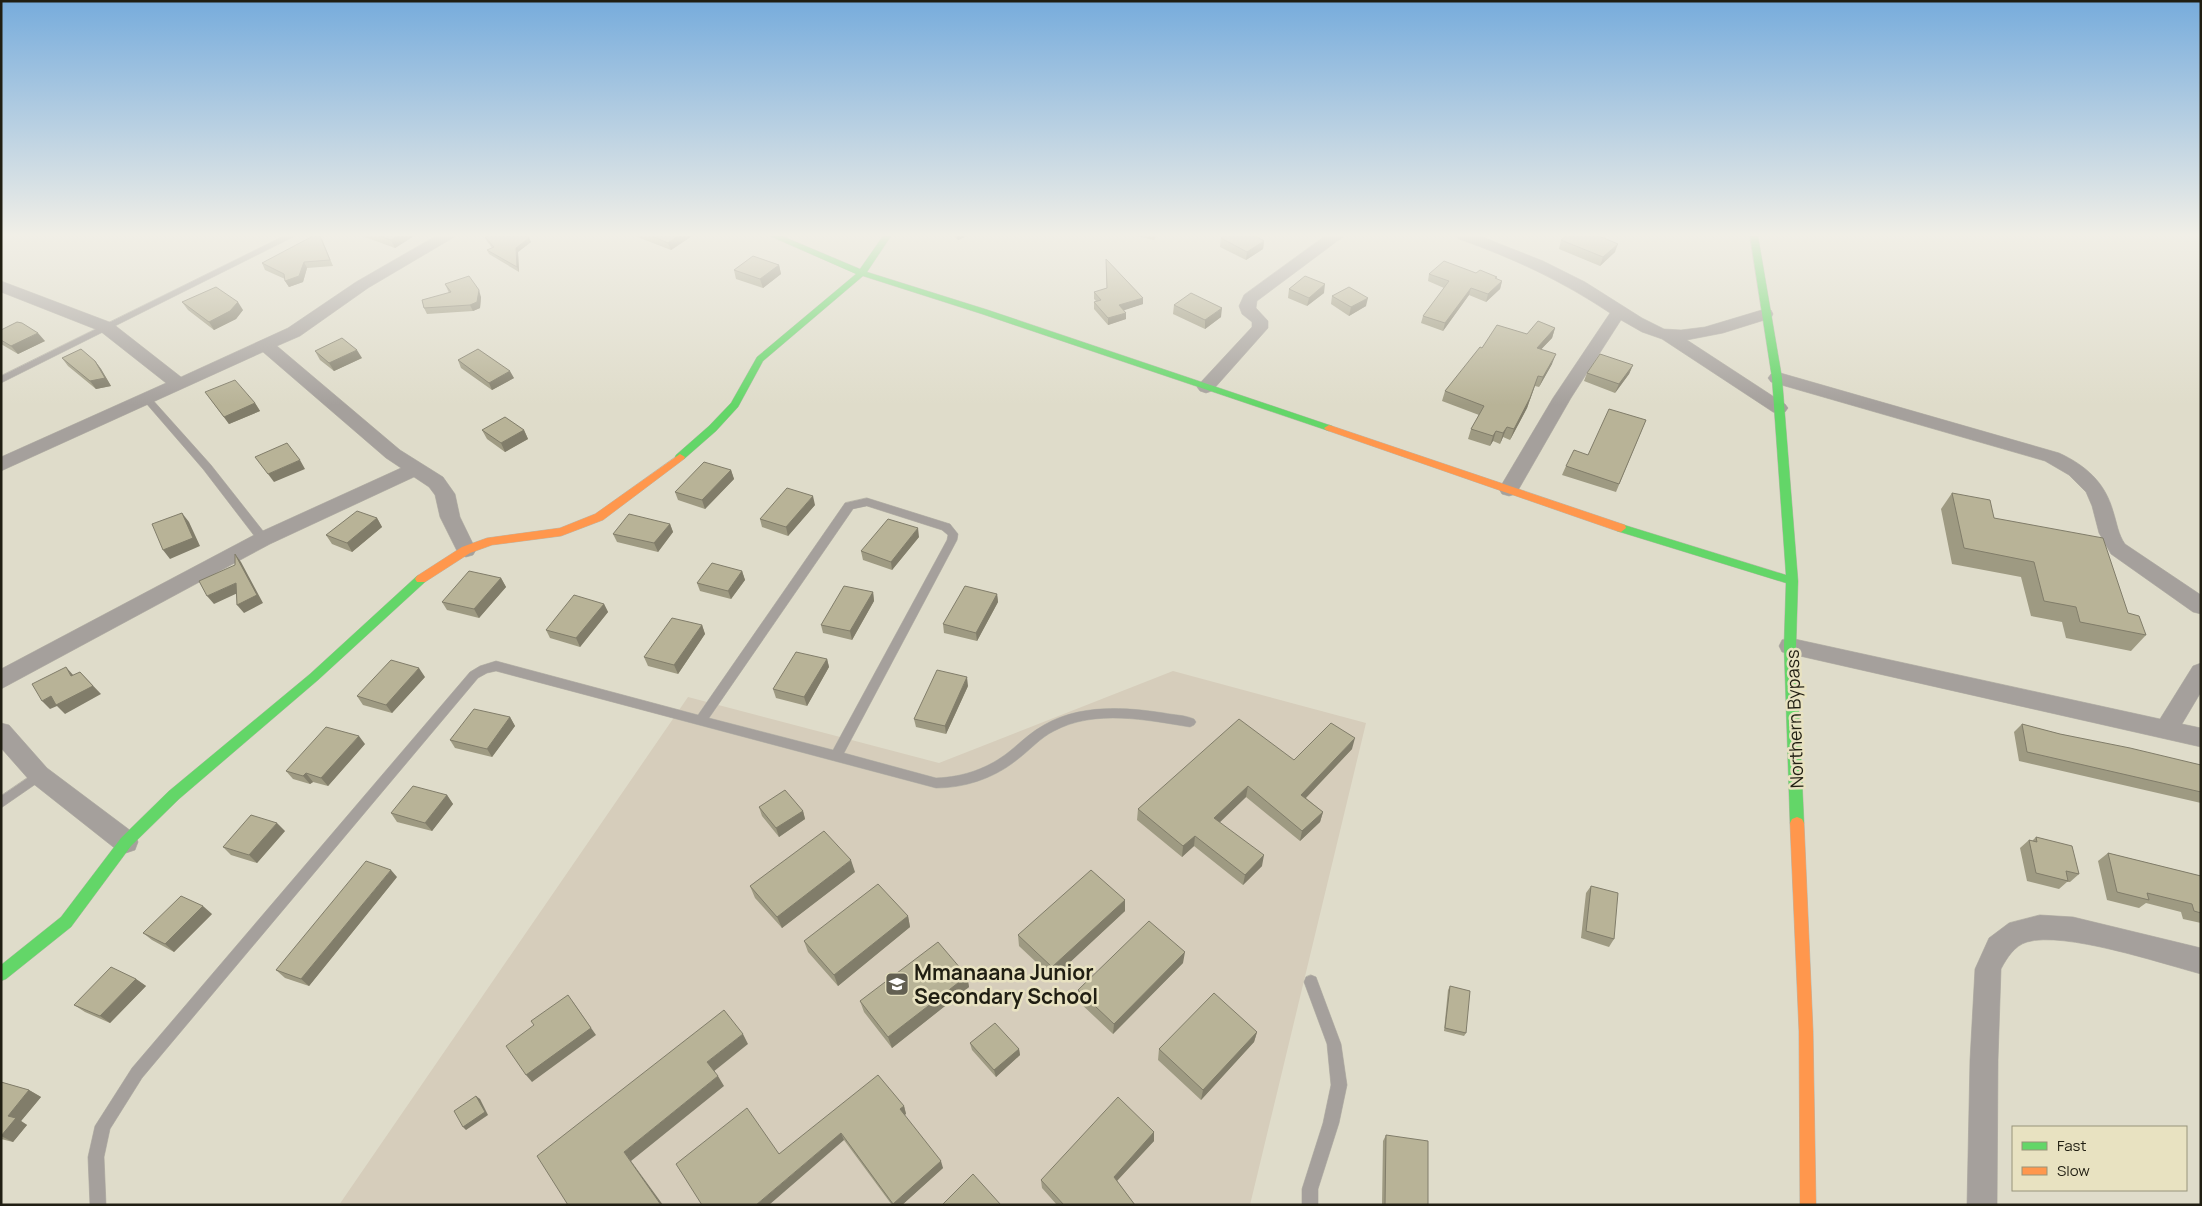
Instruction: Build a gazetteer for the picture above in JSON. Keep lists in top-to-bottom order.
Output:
{
  "streets": {
    "street": ["Northern Bypass"]
  },
  "places": {
    "school or university": ["Mmanaana Junior Secondary School"]
  },
  "legend": ["Fast", "Slow"]
}
